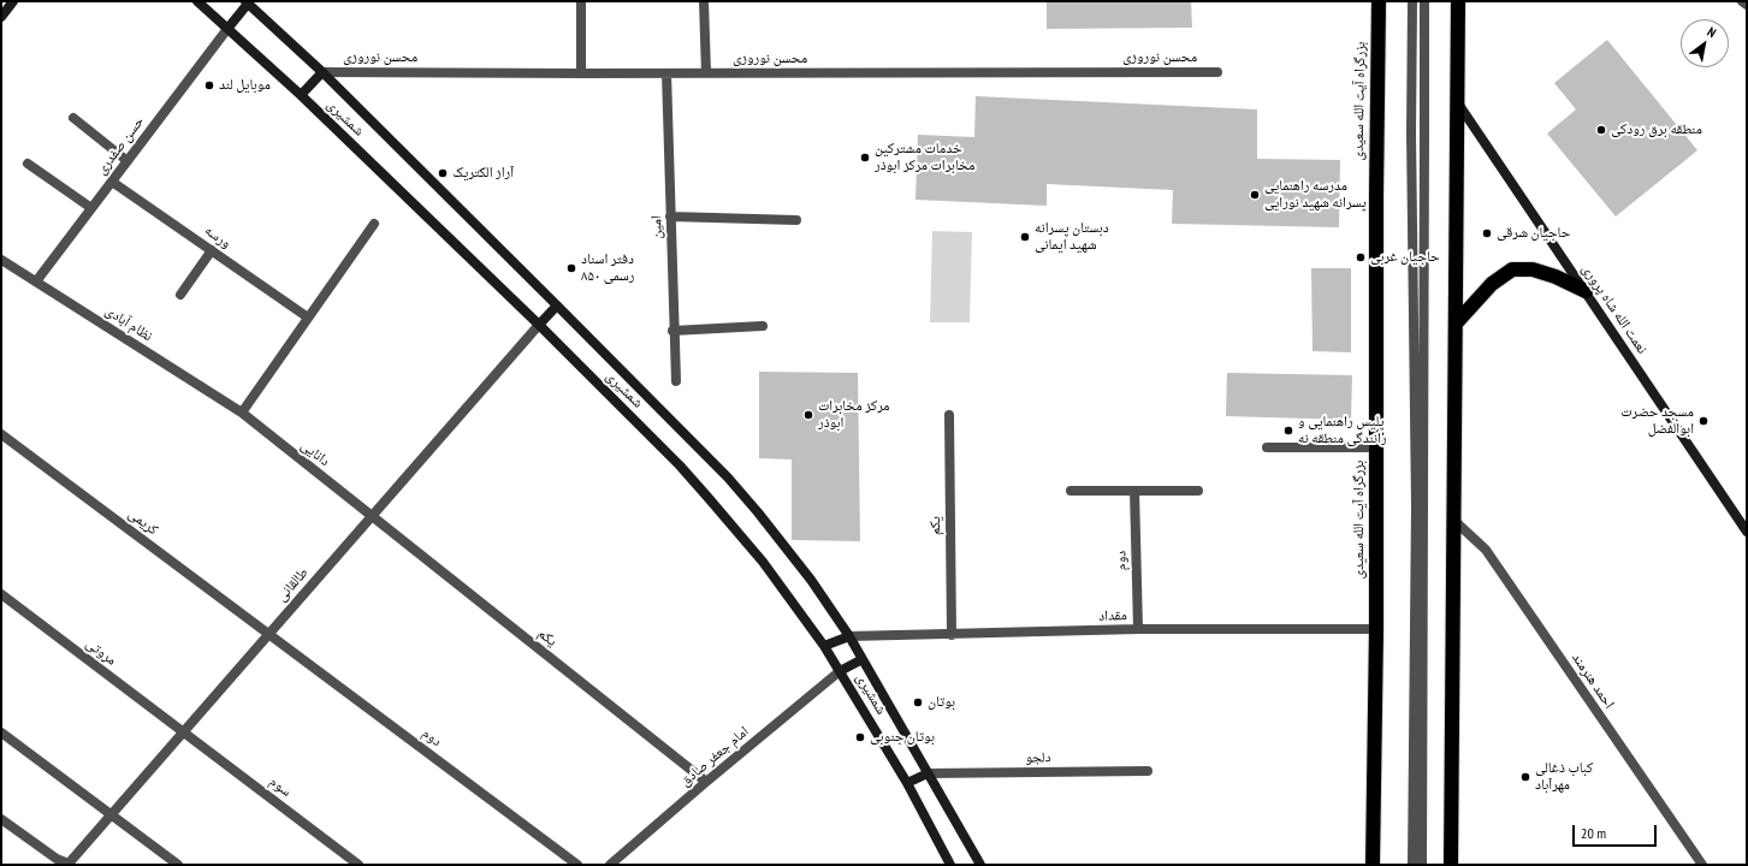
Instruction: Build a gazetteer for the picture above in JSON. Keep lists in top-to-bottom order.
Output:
{
  "streets": {
    "highway": ["بزرگراه آیت الله سعیدی"],
    "main road": ["شمشیری", "نعمت الله شاه پروری"],
    "street": [
      "محسن نوروزی",
      "حسن صفدری",
      "امین",
      "ورسه",
      "نظام آبادی",
      "دانایی",
      "کریمی",
      "یکم",
      "دوم",
      "طالقانی",
      "مقداد",
      "مروتی",
      "احمد هنرمند",
      "امام جعفر صادق",
      "دلجو",
      "سوم"
    ]
  },
  "crossings": [
    ["محسن نوروزی", "شمشیری"],
    ["محسن نوروزی", "امین"],
    ["بزرگراه آیت الله سعیدی", "مقداد"],
    ["شمشیری", "حسن صفدری"],
    ["شمشیری", "طالقانی"],
    ["شمشیری", "مقداد"],
    ["شمشیری", "امام جعفر صادق"],
    ["شمشیری", "دلجو"],
    ["حسن صفدری", "ورسه"],
    ["حسن صفدری", "نظام آبادی"],
    ["نظام آبادی", "دانایی"],
    ["دانایی", "یکم"],
    ["دانایی", "طالقانی"],
    ["کریمی", "دوم"],
    ["کریمی", "طالقانی"],
    ["یکم", "طالقانی"],
    ["یکم", "مقداد"],
    ["یکم", "امام جعفر صادق"],
    ["دوم", "طالقانی"],
    ["دوم", "مقداد"],
    ["طالقانی", "مروتی"],
    ["طالقانی", "سوم"],
    ["مروتی", "سوم"]
  ],
  "places": [
    "موبایل لند",
    "منطقه برق رودکی",
    "خدمات مشترکین مخابرات مرکز ابوذر",
    "آراز الکتریک",
    "مدرسه راهنمایی پسرانه شهید نورایی",
    "حاجیان شرقی",
    "دبستان پسرانه شهید ایمانی",
    "حاجیان غربی",
    "دفتر اسناد رسمی ۸۵۰",
    "مرکز مخابرات ابوذر",
    "مسجد حضرت ابوالفضل",
    "پلیس راهنمایی و رانندگی منطقه نه",
    "بوتان",
    "بوتان جنوبی",
    "کباب ذغالی مهرآباد"
  ],
  "scale_bar": "20 m",
  "north": "top right"
}
